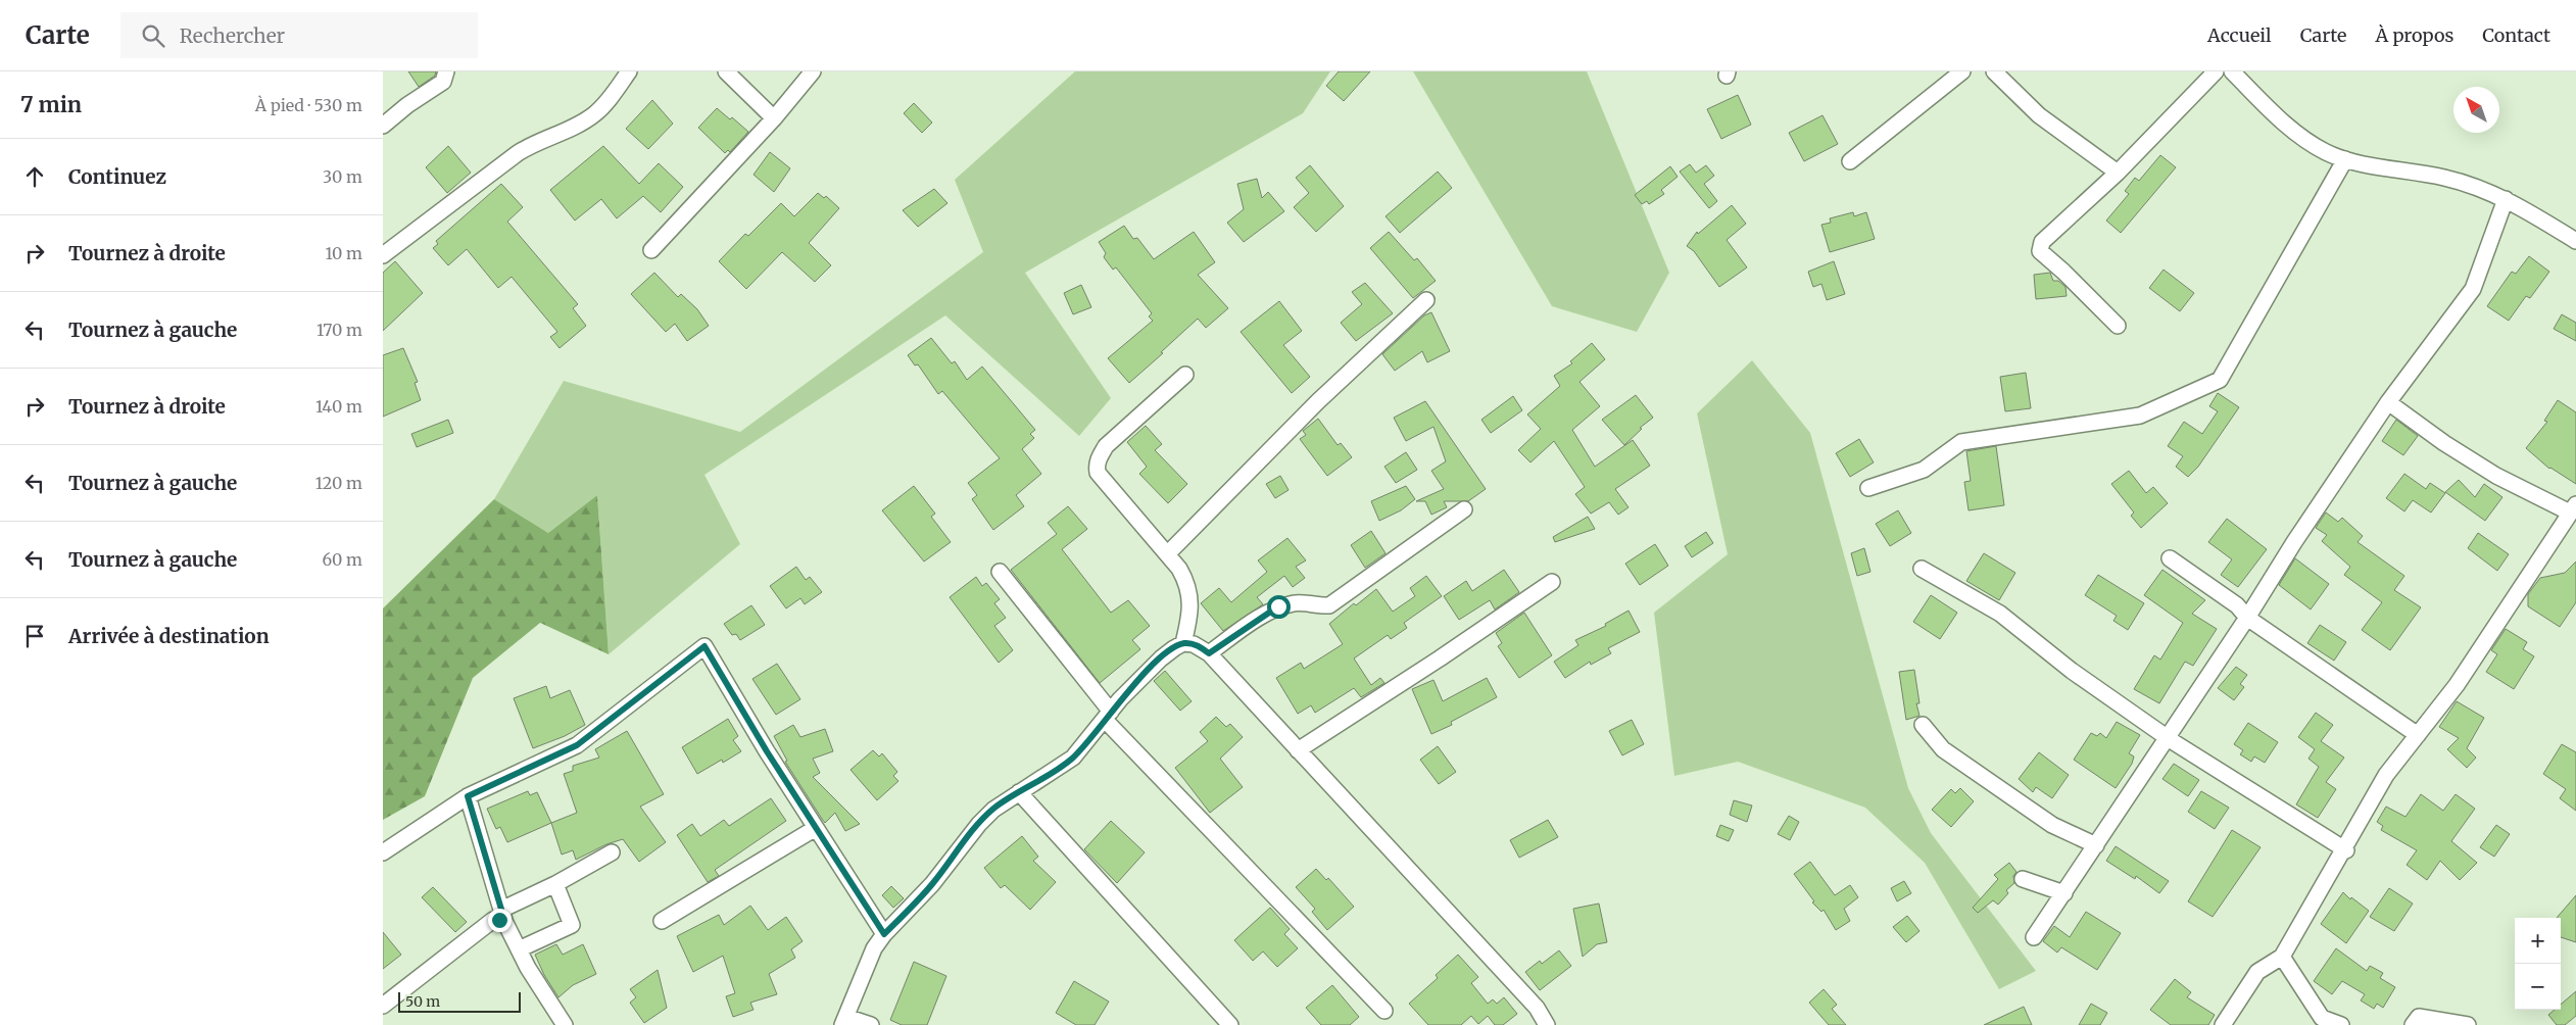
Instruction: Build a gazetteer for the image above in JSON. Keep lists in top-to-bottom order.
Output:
{
  "scale_bar": "50 m",
  "north": "top left",
  "page": {
    "header": "Carte",
    "search": "Rechercher",
    "nav": [
      "Accueil",
      "Carte",
      "À propos",
      "Contact"
    ],
    "heading": ["7 min", "À pied · 530 m"],
    "list": [
      ["Continuez", "30 m"],
      ["Tournez à droite", "10 m"],
      ["Tournez à gauche", "170 m"],
      ["Tournez à droite", "140 m"],
      ["Tournez à gauche", "120 m"],
      ["Tournez à gauche", "60 m"],
      "Arrivée à destination"
    ],
    "map_buttons": ["+", "−"],
    "scale": "50 m"
  }
}
